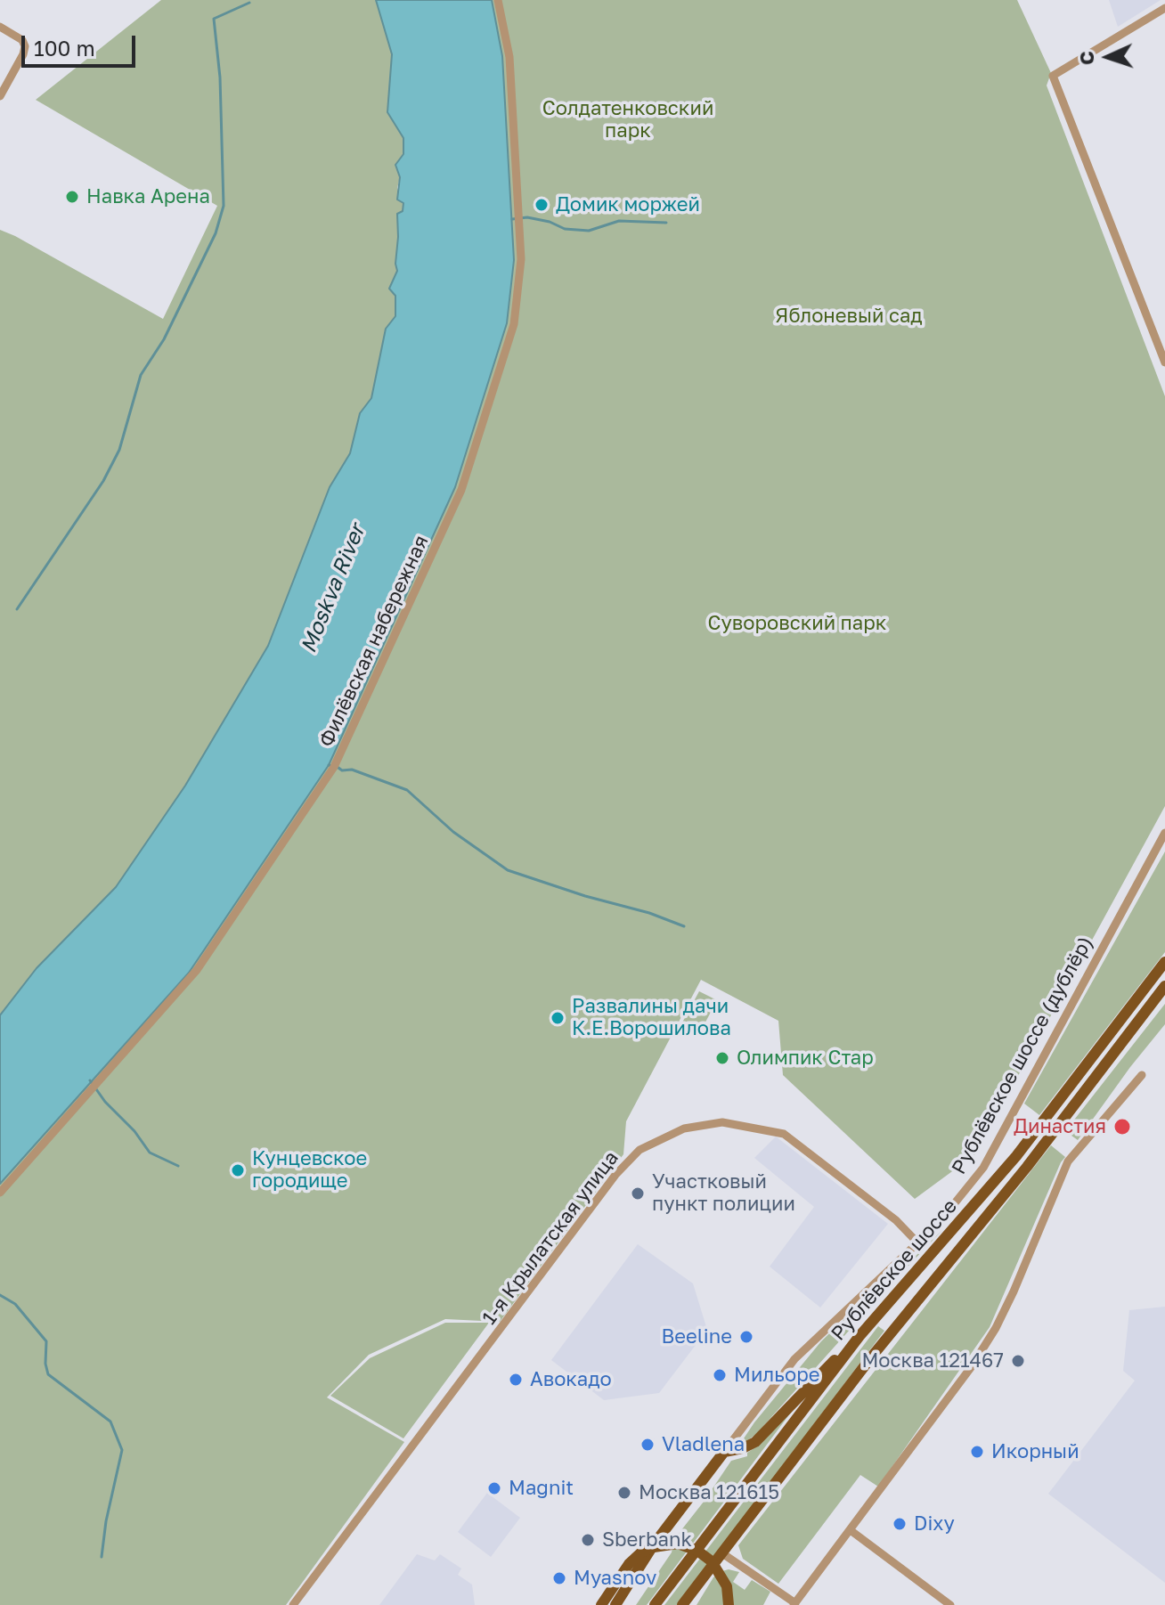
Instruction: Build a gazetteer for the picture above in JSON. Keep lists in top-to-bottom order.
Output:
{
  "streets": {
    "main road": ["Рублёвское шоссе (дублёр)", "Рублёвское шоссе"],
    "street": ["Филёвская набережная", "1-я Крылатская улица"]
  },
  "crossings": [
    ["Рублёвское шоссе (дублёр)", "1-я Крылатская улица"]
  ],
  "water": ["Moskva River"],
  "parks": ["Солдатенковский парк", "Яблоневый сад", "Суворовский парк"],
  "places": [
    "Навка Арена",
    "Домик моржей",
    "Развалины дачи К.Е.Ворошилова",
    "Олимпик Стар",
    "Династия",
    "Кунцевское городище",
    "Участковый пункт полиции",
    "Beeline",
    "Москва 121467",
    "Мильоре",
    "Авокадо",
    "Vladlena",
    "Икорный",
    "Magnit",
    "Москва 121615",
    "Dixy",
    "Sberbank",
    "Myasnov"
  ],
  "scale_bar": "100 m",
  "north": "left"
}
